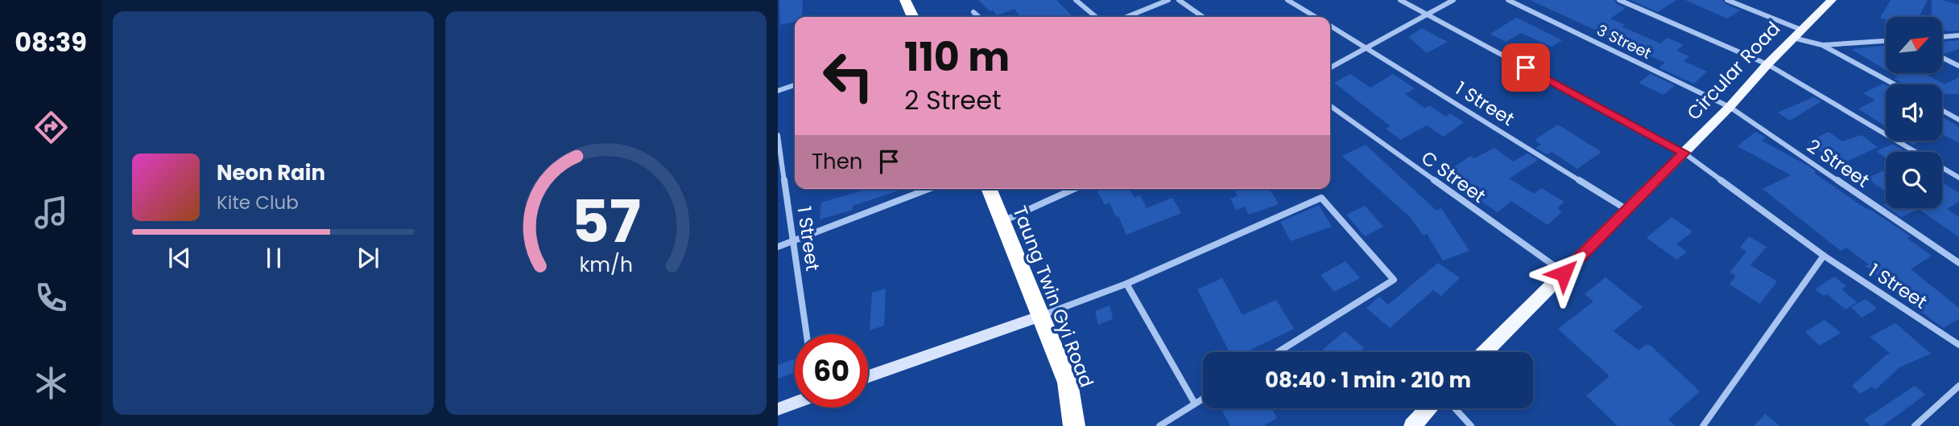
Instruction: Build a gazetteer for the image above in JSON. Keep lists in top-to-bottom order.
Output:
{
  "streets": {
    "highway": ["Taung Twin Gyi Road"],
    "main road": ["Circular Road"],
    "street": [
      "3 Street",
      "1 Street",
      "2 Street",
      "C Street"
    ]
  },
  "crossings": [
    ["3 Street", "Circular Road"],
    ["3 Street", "2 Street"],
    ["Circular Road", "1 Street"],
    ["Circular Road", "2 Street"],
    ["Circular Road", "C Street"]
  ],
  "north": "top right",
  "page": {
    "tabs": "08:39",
    "turn": ["110 m", "2 Street"],
    "then": "Then",
    "song": ["Neon Rain", "Kite Club"],
    "limit": "60",
    "trip": "08:40 · 1 min · 210 m",
    "gauge": ["57", "km/h"]
  }
}
